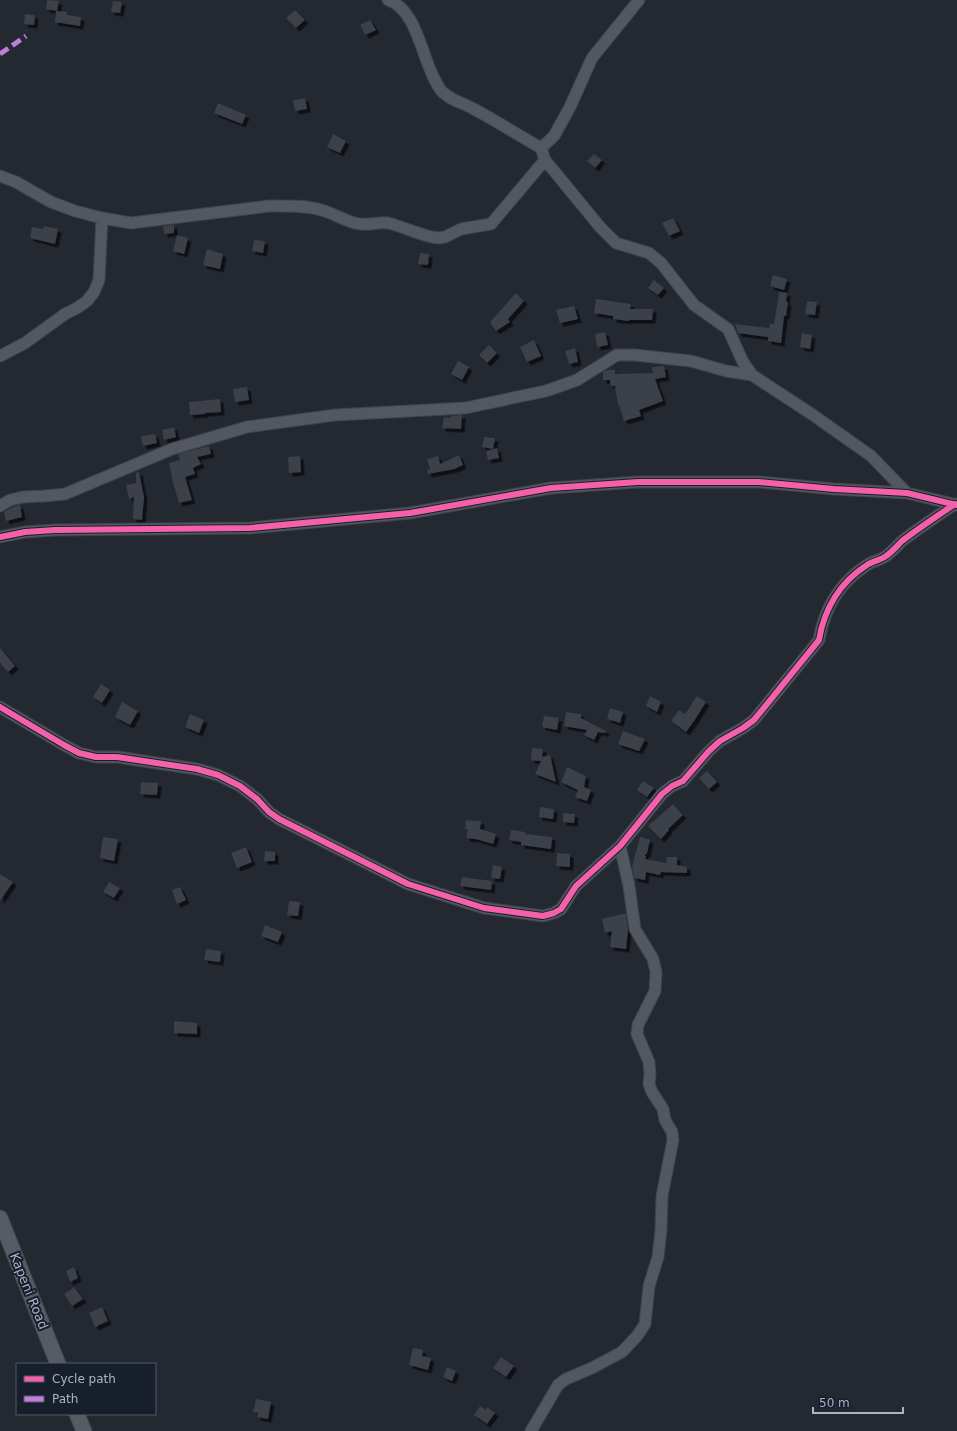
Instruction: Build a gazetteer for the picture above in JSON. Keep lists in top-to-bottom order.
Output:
{
  "streets": {
    "main road": ["Kapeni Road"]
  },
  "legend": ["Cycle path", "Path"],
  "scale_bar": "50 m"
}
